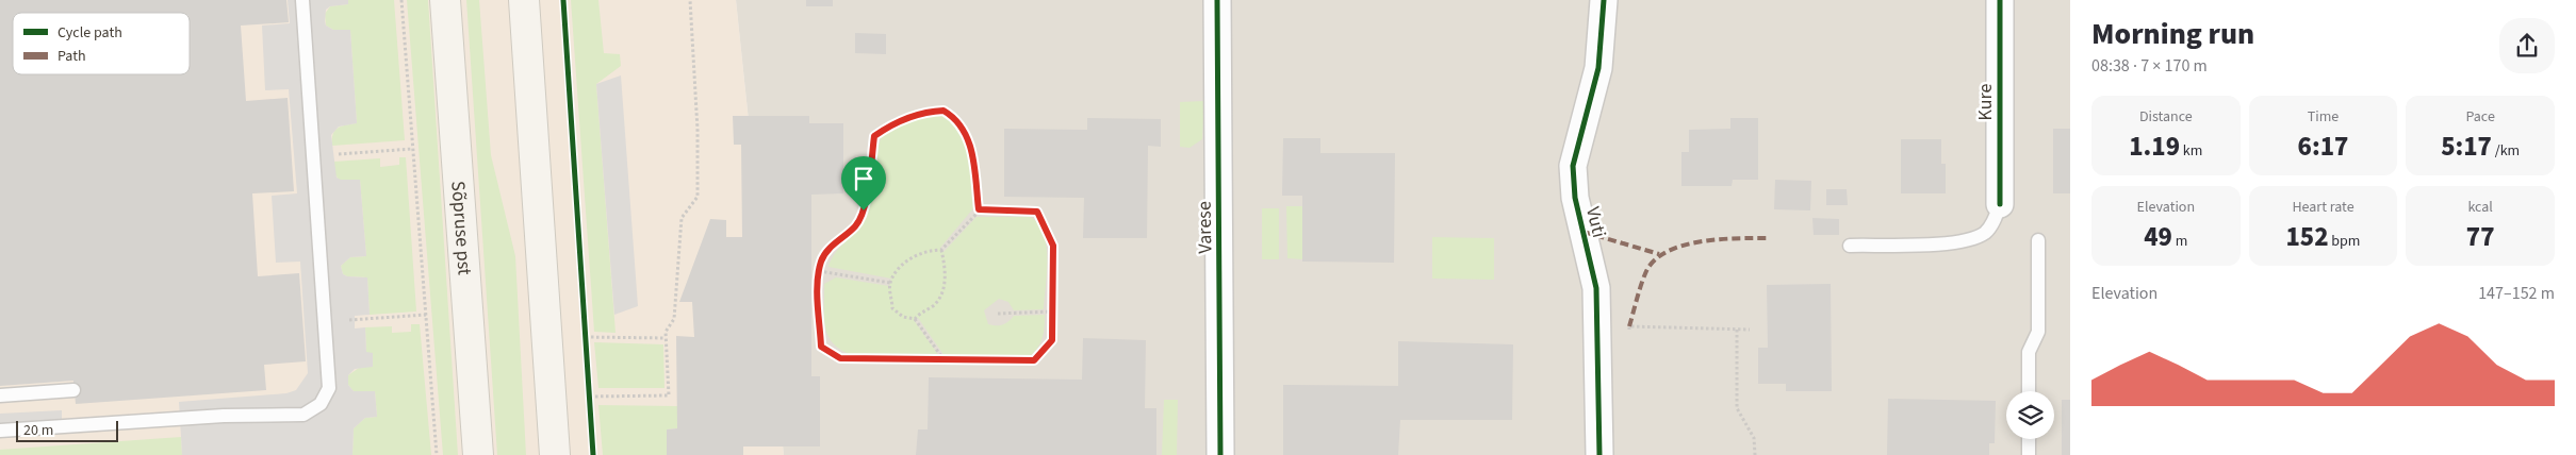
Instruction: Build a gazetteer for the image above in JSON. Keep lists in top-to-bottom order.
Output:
{
  "streets": {
    "main road": ["Sõpruse pst"],
    "street": ["Kure", "Vuti", "Varese"]
  },
  "legend": ["Cycle path", "Path"],
  "scale_bar": "20 m",
  "page": {
    "heading": ["Morning run", "08:38 · 7 × 170 m"],
    "stats": [
      ["Distance", "1.19 km"],
      ["Time", "6:17"],
      ["Pace", "5:17 /km"],
      ["Elevation", "49 m"],
      ["Heart rate", "152 bpm"],
      ["kcal", "77"]
    ],
    "chart": ["Elevation", "147–152 m"],
    "scale": "20 m"
  }
}
